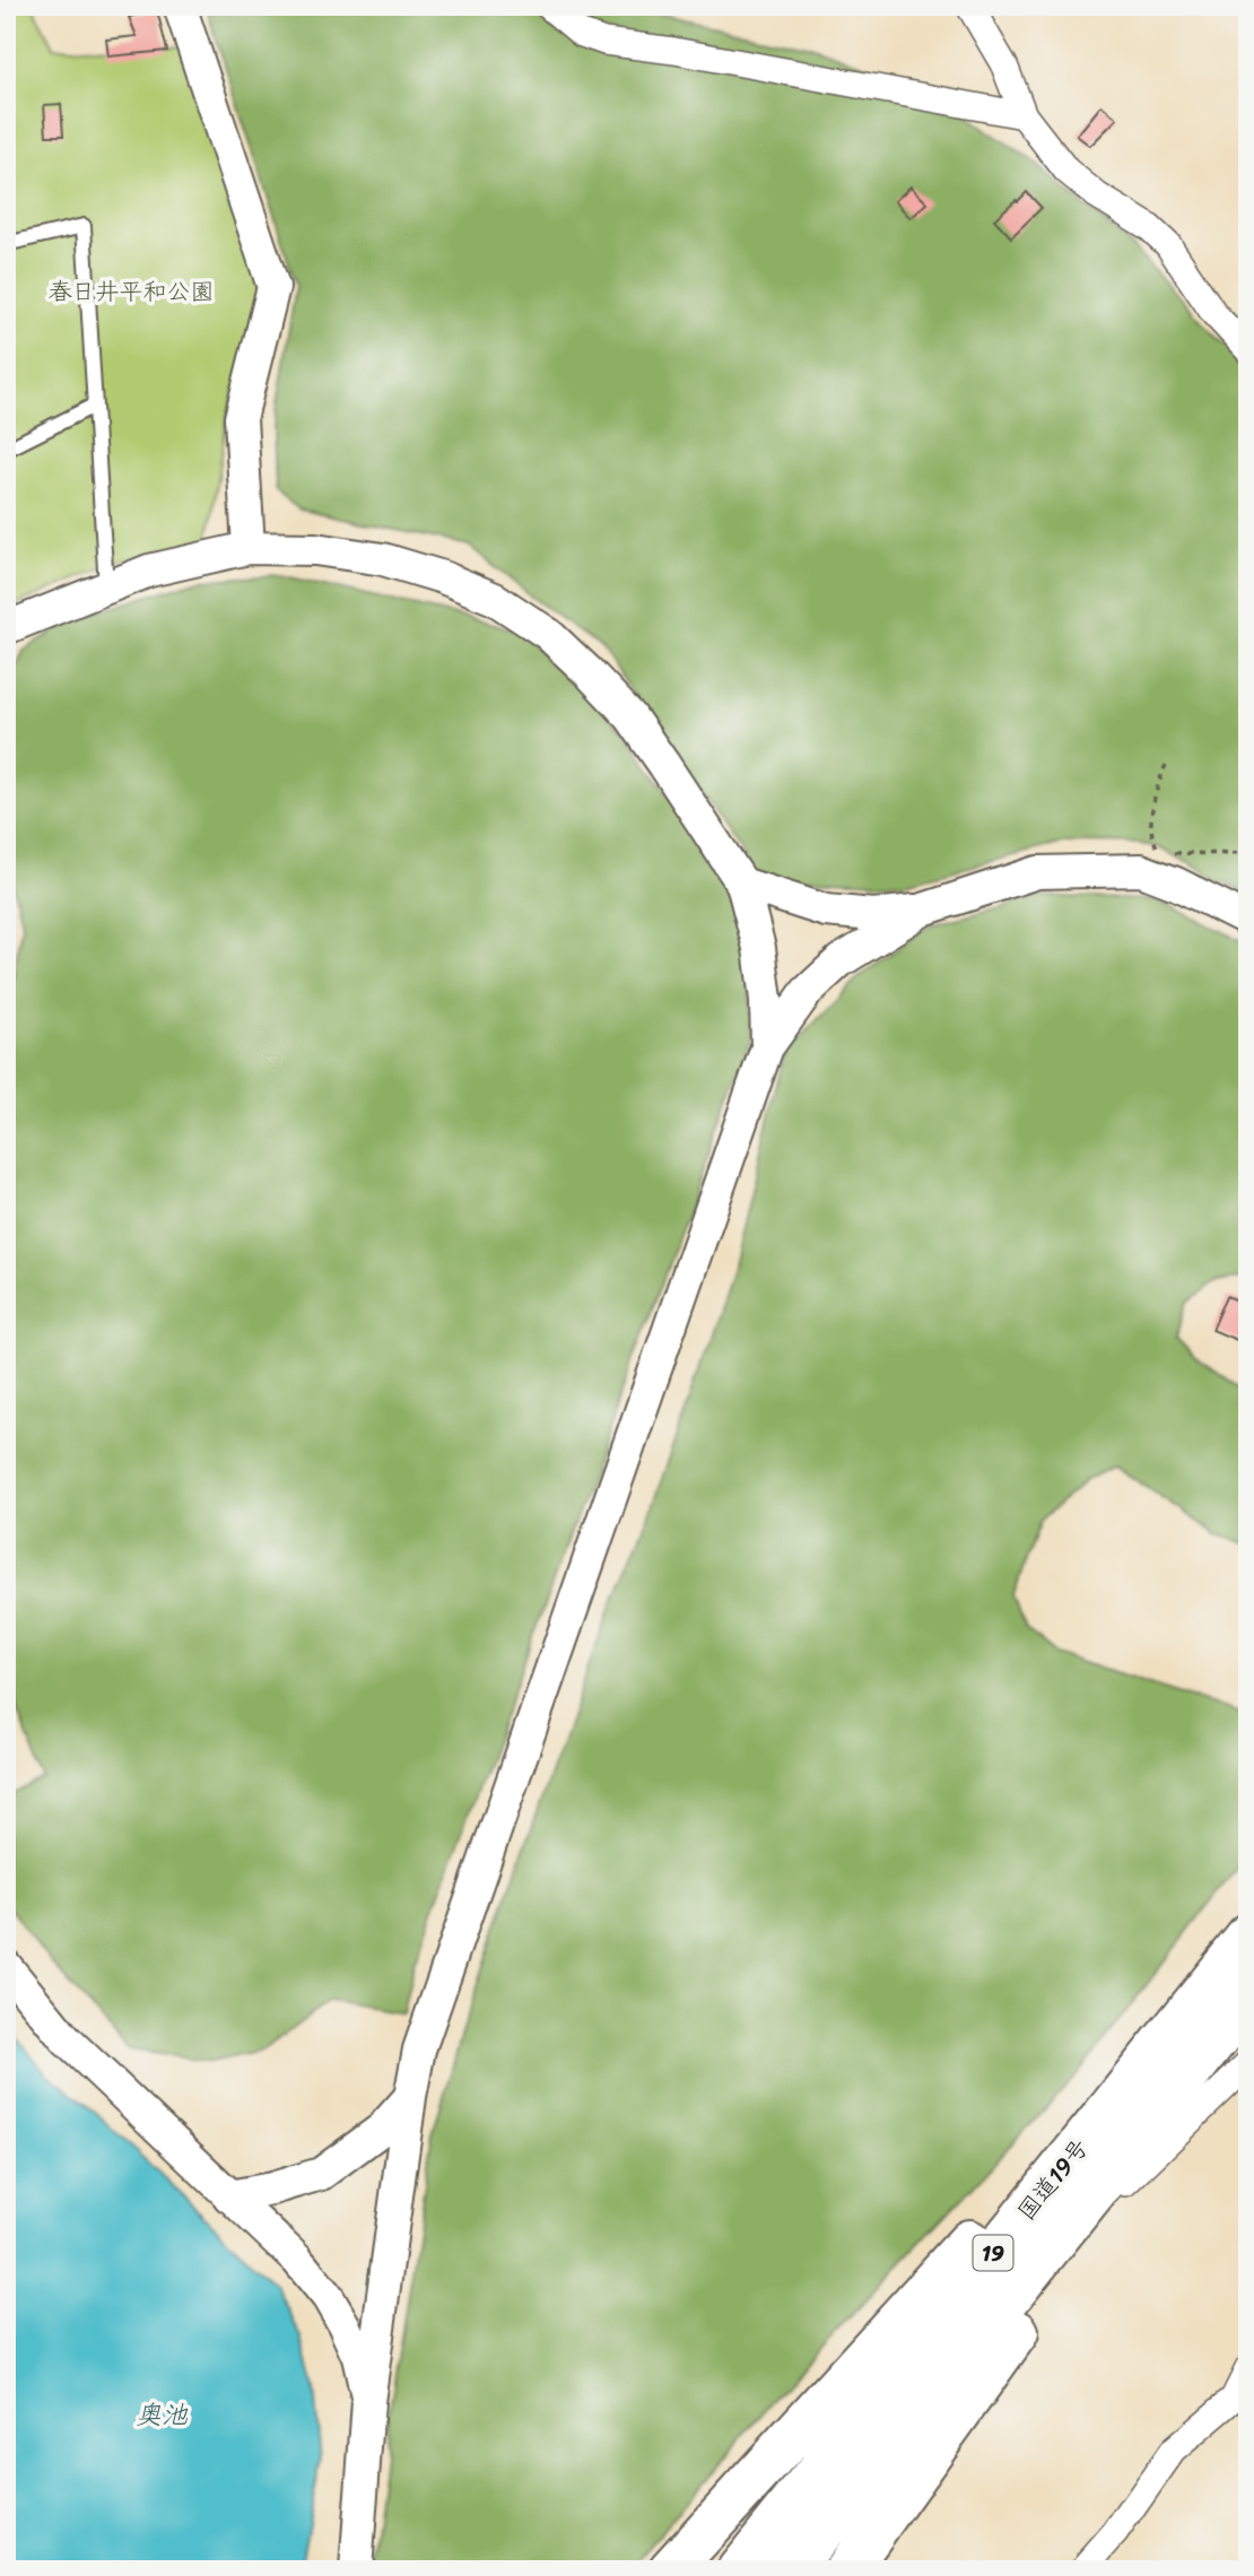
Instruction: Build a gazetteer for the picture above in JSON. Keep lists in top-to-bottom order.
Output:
{
  "streets": {
    "highway": ["国道19号", "19"]
  },
  "water": ["奥池"],
  "parks": ["春日井平和公園"]
}
